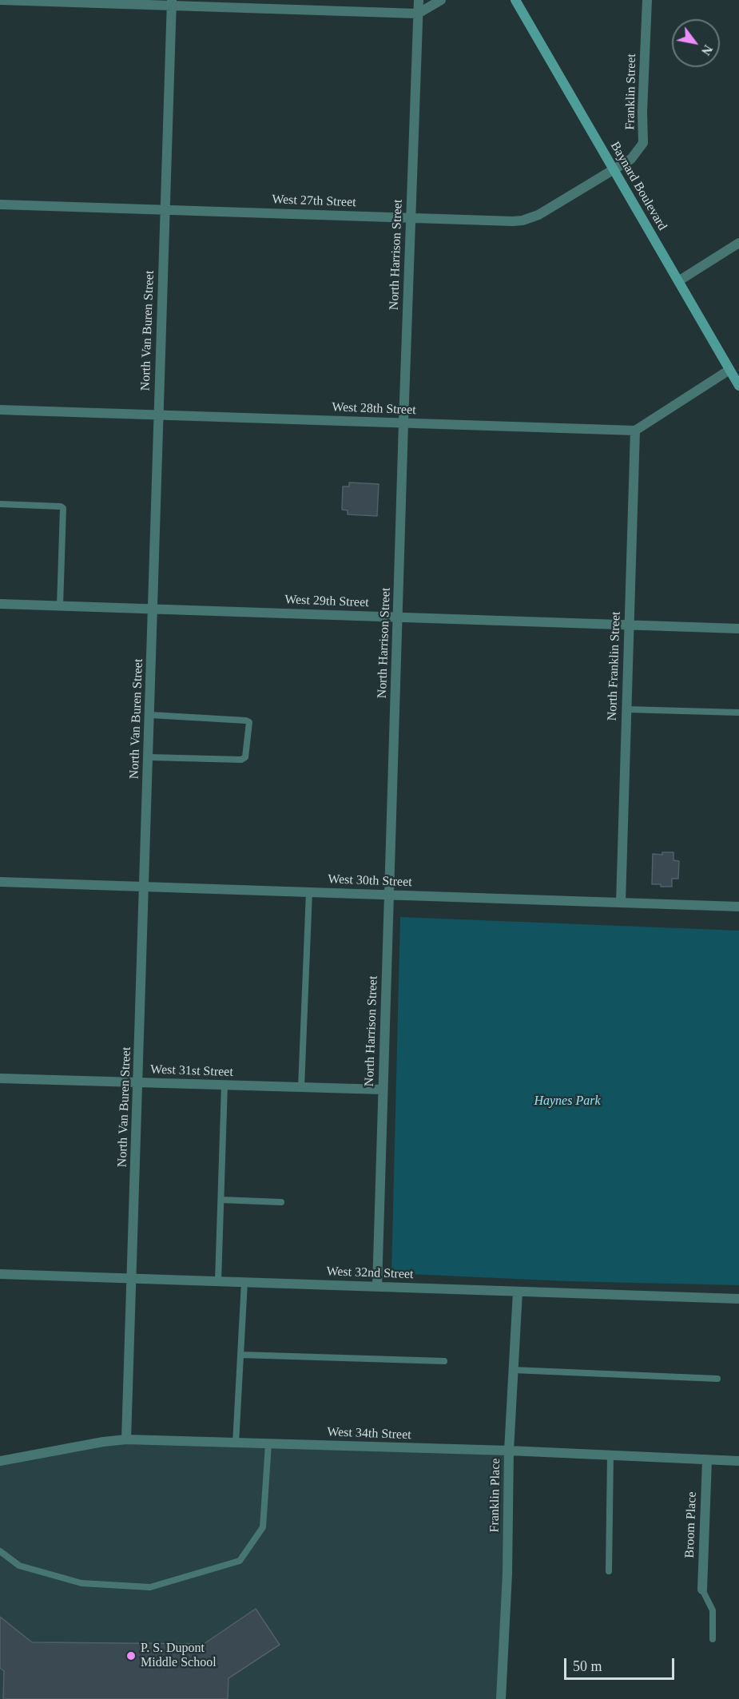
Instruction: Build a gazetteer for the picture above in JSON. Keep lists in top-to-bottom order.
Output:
{
  "streets": {
    "street": [
      "Franklin Street",
      "Baynard Boulevard",
      "West 27th Street",
      "North Harrison Street",
      "North Van Buren Street",
      "West 28th Street",
      "West 29th Street",
      "North Franklin Street",
      "West 30th Street",
      "West 31st Street",
      "West 32nd Street",
      "West 34th Street",
      "Franklin Place",
      "Broom Place"
    ]
  },
  "crossings": [
    ["Franklin Street", "Baynard Boulevard"],
    ["Franklin Street", "West 27th Street"],
    ["Baynard Boulevard", "West 27th Street"],
    ["West 27th Street", "North Harrison Street"],
    ["West 27th Street", "North Van Buren Street"],
    ["North Harrison Street", "West 28th Street"],
    ["North Harrison Street", "West 29th Street"],
    ["North Harrison Street", "West 30th Street"],
    ["North Harrison Street", "West 31st Street"],
    ["North Harrison Street", "West 32nd Street"],
    ["North Van Buren Street", "West 28th Street"],
    ["North Van Buren Street", "West 29th Street"],
    ["North Van Buren Street", "West 30th Street"],
    ["North Van Buren Street", "West 31st Street"],
    ["North Van Buren Street", "West 32nd Street"],
    ["North Van Buren Street", "West 34th Street"],
    ["West 28th Street", "North Franklin Street"],
    ["West 29th Street", "North Franklin Street"],
    ["North Franklin Street", "West 30th Street"],
    ["West 32nd Street", "Franklin Place"],
    ["West 34th Street", "Franklin Place"],
    ["West 34th Street", "Broom Place"]
  ],
  "parks": ["Haynes Park"],
  "places": ["P. S. Dupont Middle School"],
  "scale_bar": "50 m",
  "north": "bottom right"
}
